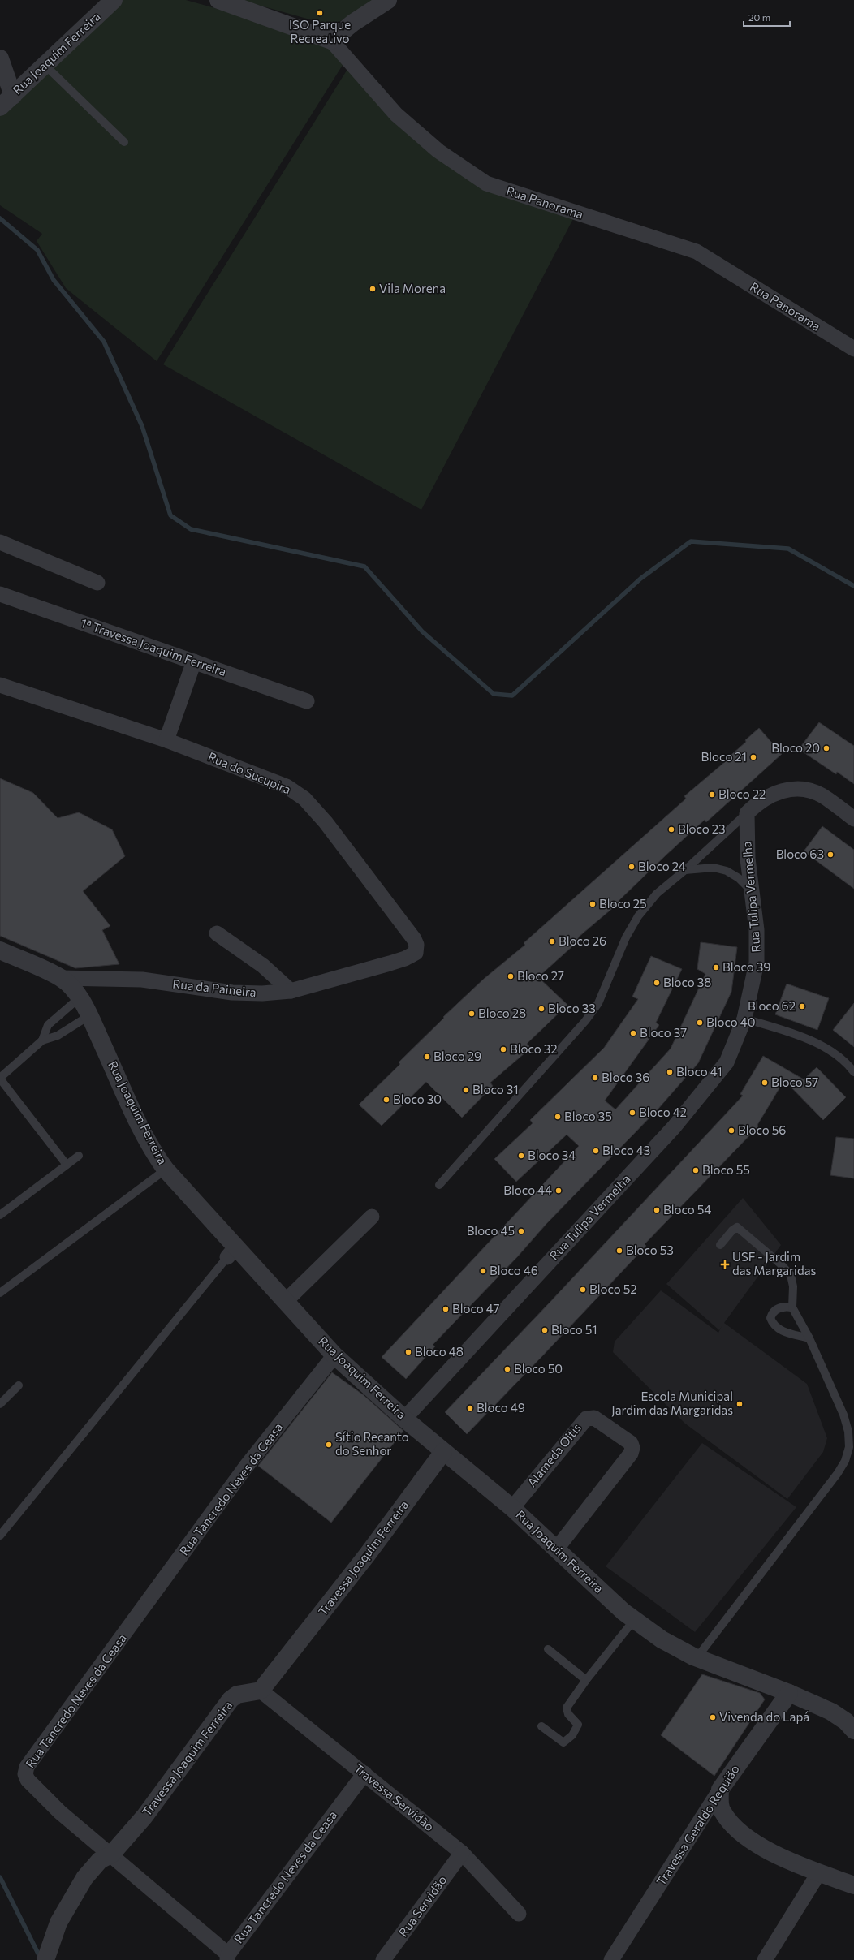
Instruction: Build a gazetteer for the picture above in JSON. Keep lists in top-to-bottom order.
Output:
{
  "streets": {
    "street": [
      "Rua Joaquim Ferreira",
      "Rua Panorama",
      "1ª Travessa Joaquim Ferreira",
      "Rua do Sucupira",
      "Rua Tulipa Vermelha",
      "Rua da Paineira",
      "Alameda Oitis",
      "Rua Tancredo Neves da Ceasa",
      "Travessa Joaquim Ferreira",
      "Travessa Servidão",
      "Travessa Geraldo Requião",
      "Rua Servidão"
    ]
  },
  "crossings": [
    ["Rua Joaquim Ferreira", "Rua Tulipa Vermelha"],
    ["Rua Joaquim Ferreira", "Rua da Paineira"],
    ["Rua Joaquim Ferreira", "Alameda Oitis"],
    ["Rua Joaquim Ferreira", "Rua Tancredo Neves da Ceasa"],
    ["Rua Joaquim Ferreira", "Travessa Joaquim Ferreira"],
    ["Rua Joaquim Ferreira", "Travessa Geraldo Requião"],
    ["Rua do Sucupira", "Rua da Paineira"],
    ["Rua Tancredo Neves da Ceasa", "Travessa Joaquim Ferreira"],
    ["Rua Tancredo Neves da Ceasa", "Travessa Servidão"],
    ["Travessa Joaquim Ferreira", "Travessa Servidão"],
    ["Travessa Servidão", "Rua Servidão"]
  ],
  "places": {
    "other": [
      "ISO Parque Recreativo",
      "Vila Morena",
      "Bloco 20",
      "Bloco 21",
      "Bloco 22",
      "Bloco 23",
      "Bloco 63",
      "Bloco 24",
      "Bloco 25",
      "Bloco 26",
      "Bloco 39",
      "Bloco 27",
      "Bloco 38",
      "Bloco 62",
      "Bloco 33",
      "Bloco 28",
      "Bloco 40",
      "Bloco 37",
      "Bloco 32",
      "Bloco 29",
      "Bloco 41",
      "Bloco 36",
      "Bloco 57",
      "Bloco 31",
      "Bloco 30",
      "Bloco 42",
      "Bloco 35",
      "Bloco 56",
      "Bloco 43",
      "Bloco 34",
      "Bloco 55",
      "Bloco 44",
      "Bloco 54",
      "Bloco 45",
      "Bloco 53",
      "Bloco 46",
      "Bloco 52",
      "Bloco 47",
      "Bloco 51",
      "Bloco 48",
      "Bloco 50",
      "Escola Municipal Jardim das Margaridas",
      "Bloco 49",
      "Sítio Recanto do Senhor",
      "Vivenda do Lapá"
    ],
    "health": ["USF - Jardim das Margaridas"]
  },
  "scale_bar": "20 m"
}
